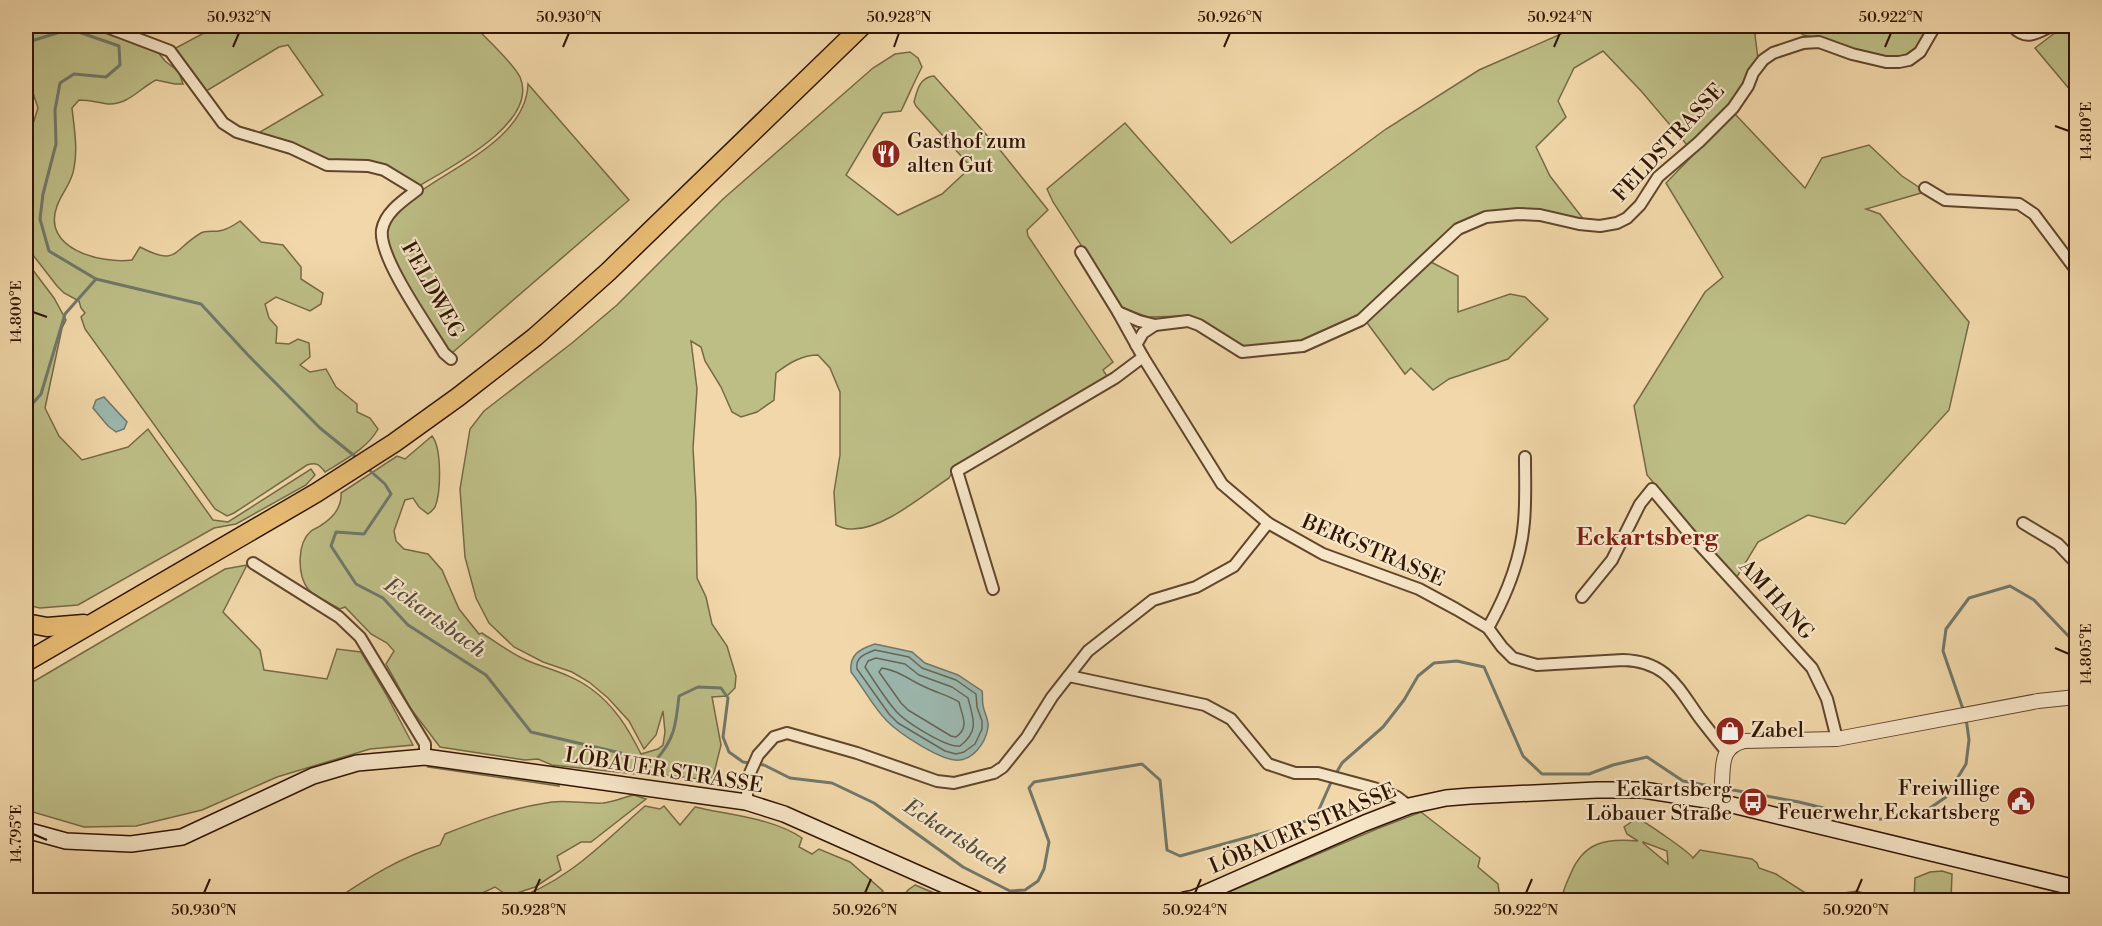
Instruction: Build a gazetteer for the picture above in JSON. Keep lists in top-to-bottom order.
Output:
{
  "streets": {
    "main road": ["LÖBAUER STRASSE"],
    "street": [
      "FELDSTRASSE",
      "FELDWEG",
      "BERGSTRASSE",
      "AM HANG"
    ]
  },
  "crossings": [
    ["FELDSTRASSE", "BERGSTRASSE"]
  ],
  "districts": ["Eckartsberg"],
  "water": ["Eckartsbach"],
  "places": {
    "restaurant": ["Gasthof zum alten Gut"],
    "shop": ["Zabel"],
    "public building": ["Freiwillige Feuerwehr Eckartsberg"],
    "bus stop": ["Eckartsberg Löbauer Straße"]
  },
  "coordinates": [
    "50.932°N",
    "50.930°N",
    "50.928°N",
    "50.926°N",
    "50.924°N",
    "50.922°N",
    "14.810°E",
    "14.800°E",
    "14.805°E",
    "14.795°E",
    "50.920°N"
  ]
}
